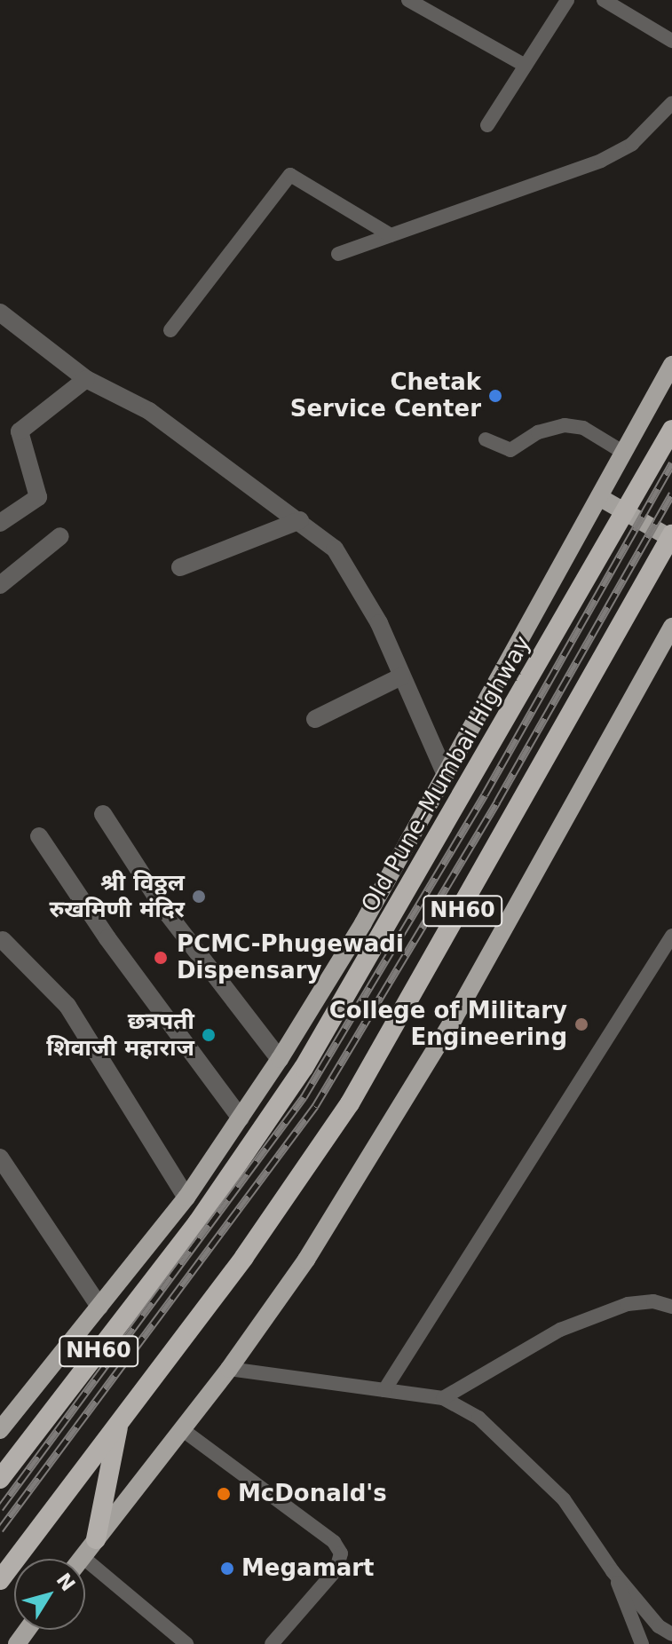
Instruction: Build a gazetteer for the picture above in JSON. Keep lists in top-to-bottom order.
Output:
{
  "streets": {
    "highway": ["Old Pune–Mumbai Highway", "NH60"]
  },
  "places": [
    "Chetak Service Center",
    "श्री विठ्ठल रुखमिणी मंदिर",
    "PCMC-Phugewadi Dispensary",
    "College of Military Engineering",
    "छत्रपती शिवाजी महाराज",
    "McDonald's",
    "Megamart"
  ],
  "north": "top right"
}
